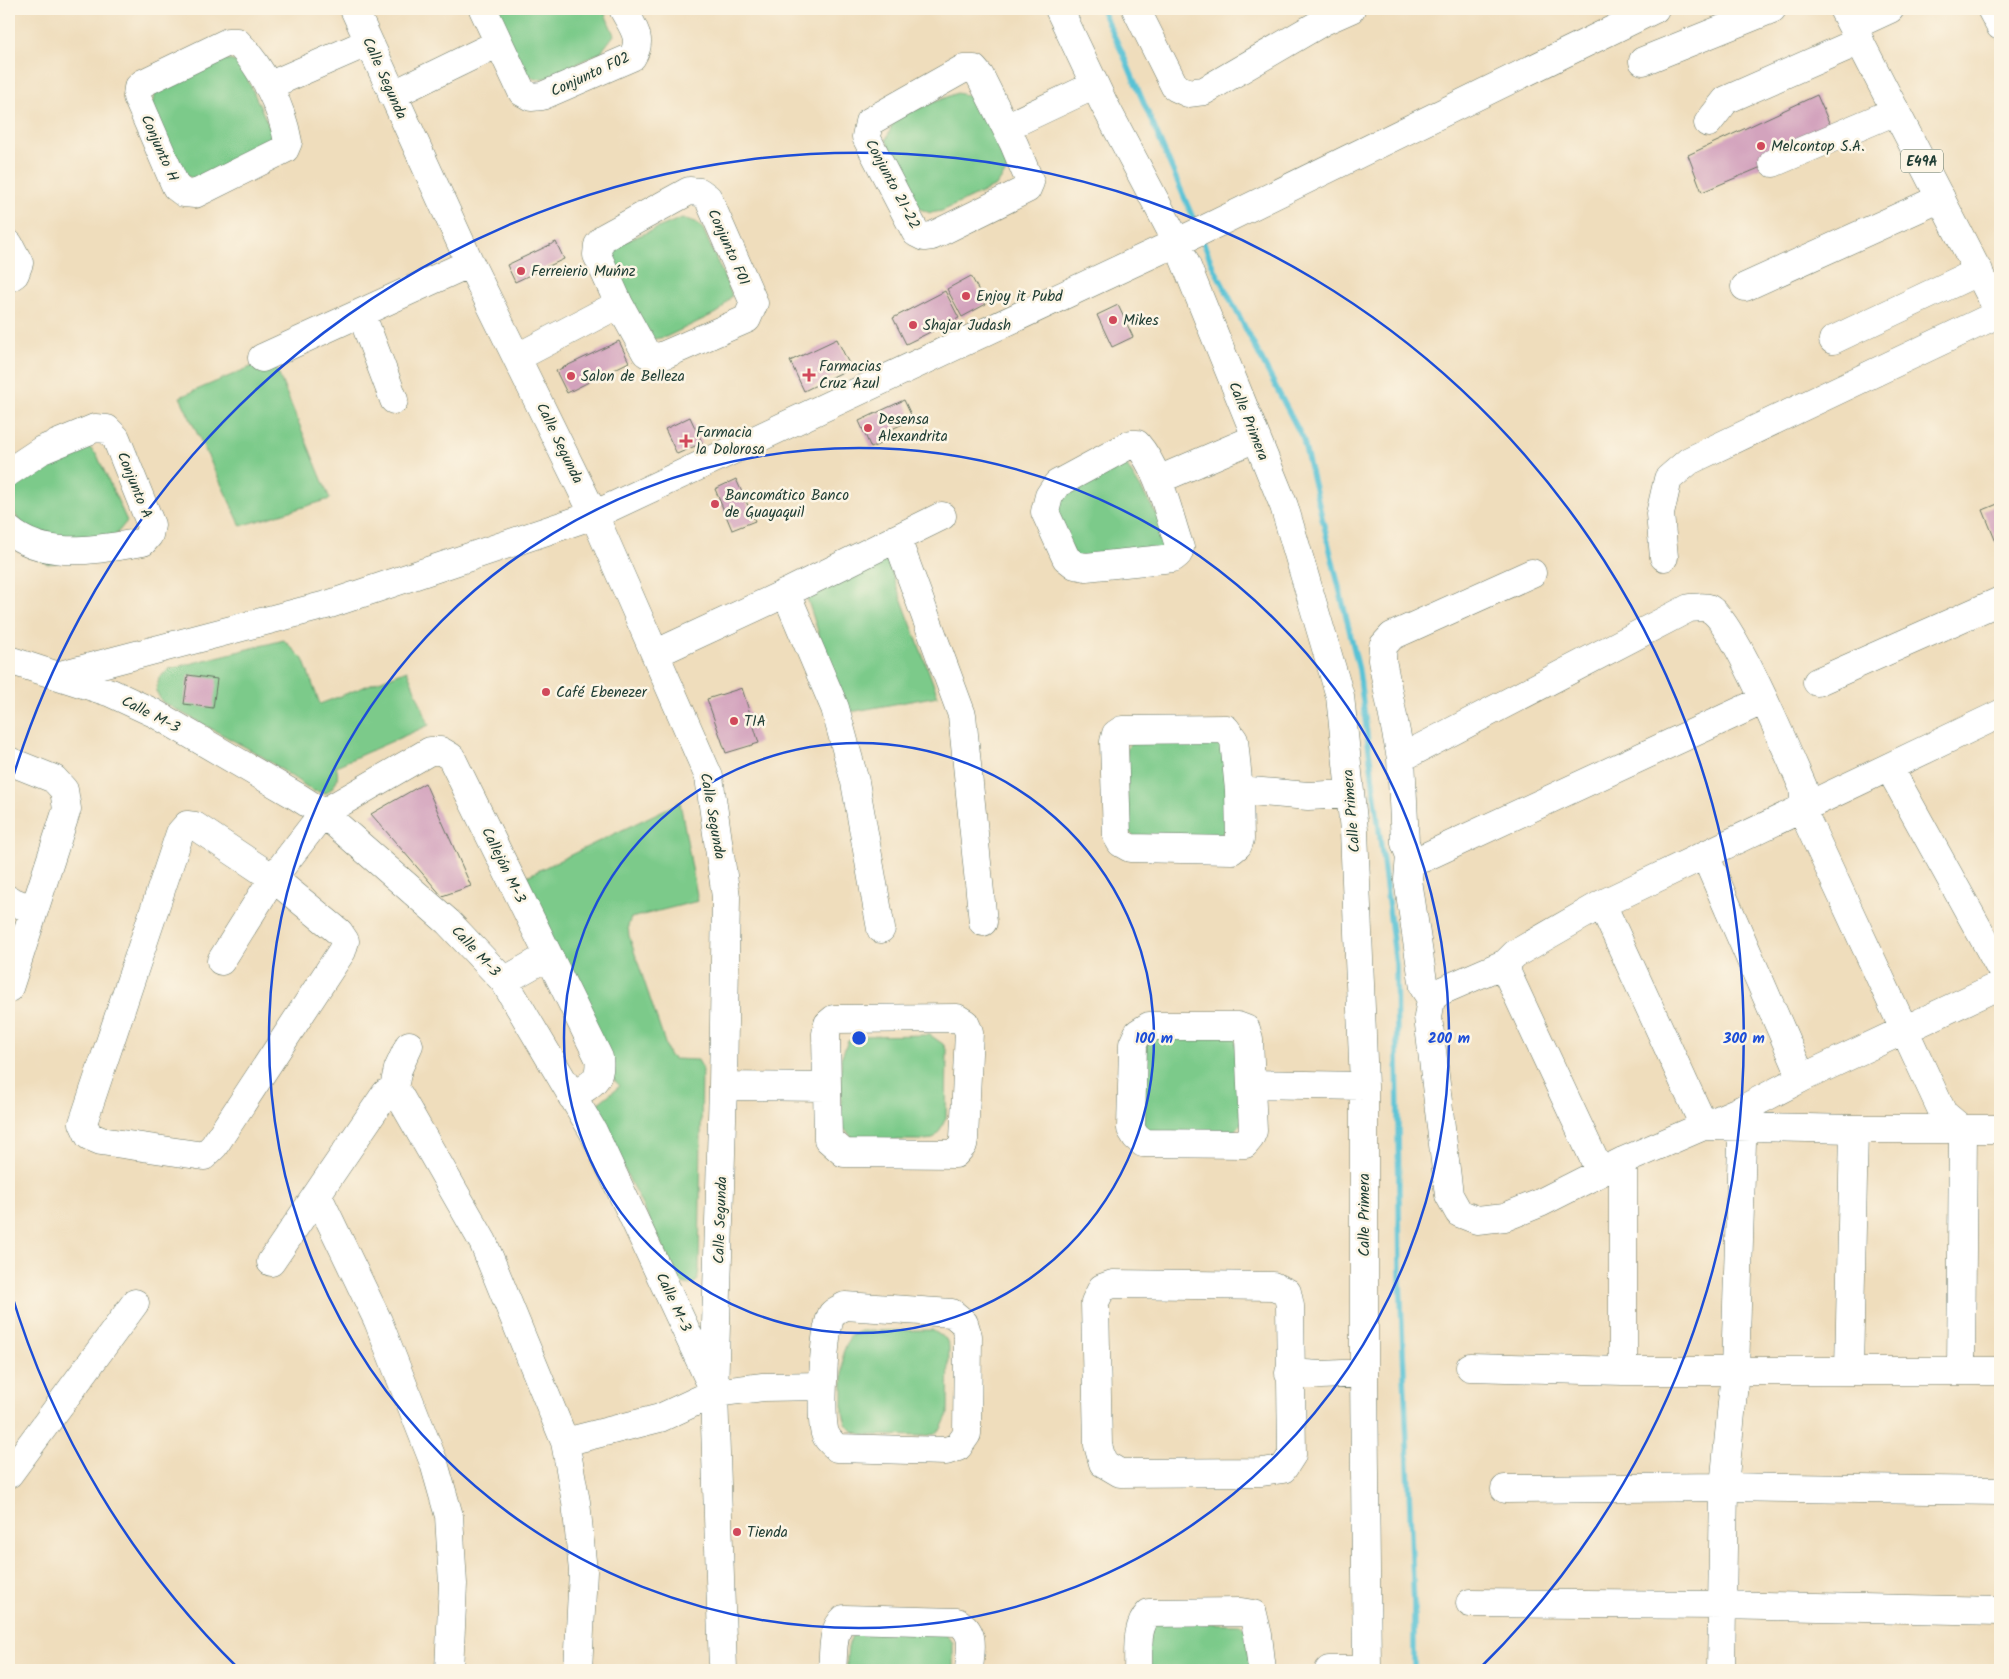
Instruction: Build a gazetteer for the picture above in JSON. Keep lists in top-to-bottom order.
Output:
{
  "streets": {
    "street": [
      "Conjunto F02",
      "Calle Segunda",
      "Conjunto H",
      "E49A",
      "Conjunto 21-22",
      "Conjunto F01",
      "Calle Primera",
      "Conjunto A",
      "Calle M-3",
      "Callejón M-3"
    ]
  },
  "crossings": [
    ["Calle Segunda", "Calle M-3"],
    ["Calle M-3", "Callejón M-3"]
  ],
  "places": {
    "other": [
      "Melcontop S.A.",
      "Ferreierio Muńnz",
      "Enjoy it Pubd",
      "Mikes",
      "Shajar Judash",
      "Salon de Belleza",
      "Desensa Alexandrita",
      "Bancomático Banco de Guayaquil",
      "Café Ebenezer",
      "TIA",
      "Tienda"
    ],
    "health": ["Farmacias Cruz Azul", "Farmacia la Dolorosa"]
  },
  "rings": ["100 m", "200 m", "300 m"]
}
